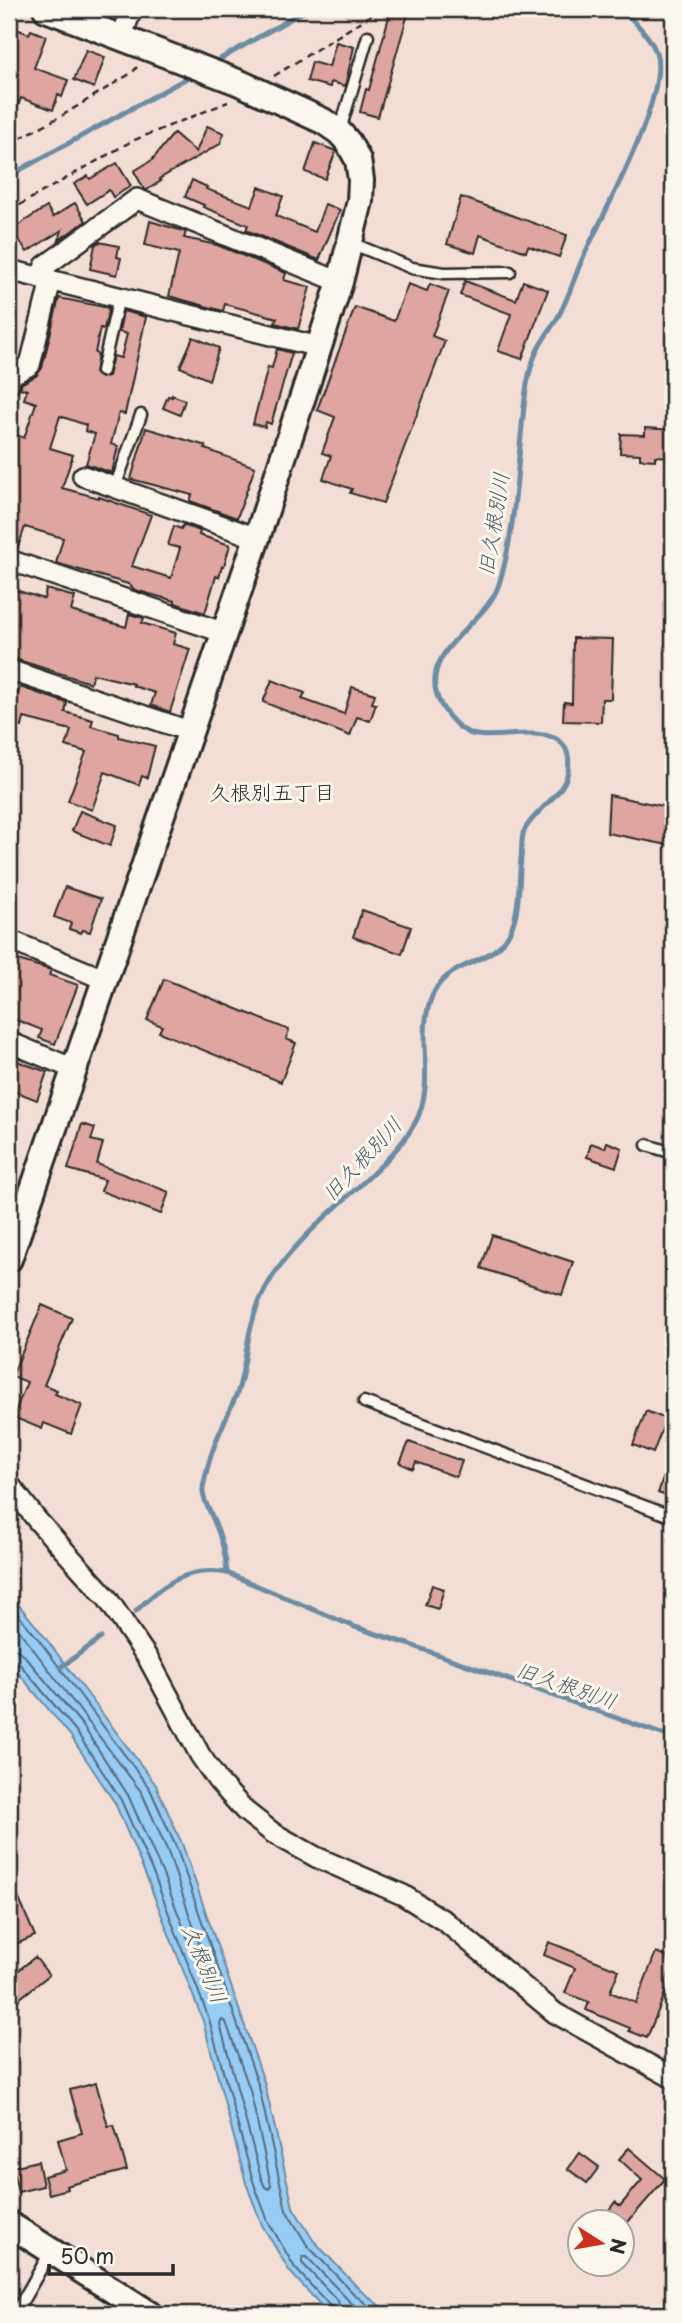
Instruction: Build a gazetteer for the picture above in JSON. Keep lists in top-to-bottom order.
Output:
{
  "districts": ["久根別五丁目"],
  "water": ["旧久根別川", "久根別川"],
  "scale_bar": "50 m",
  "north": "right"
}
